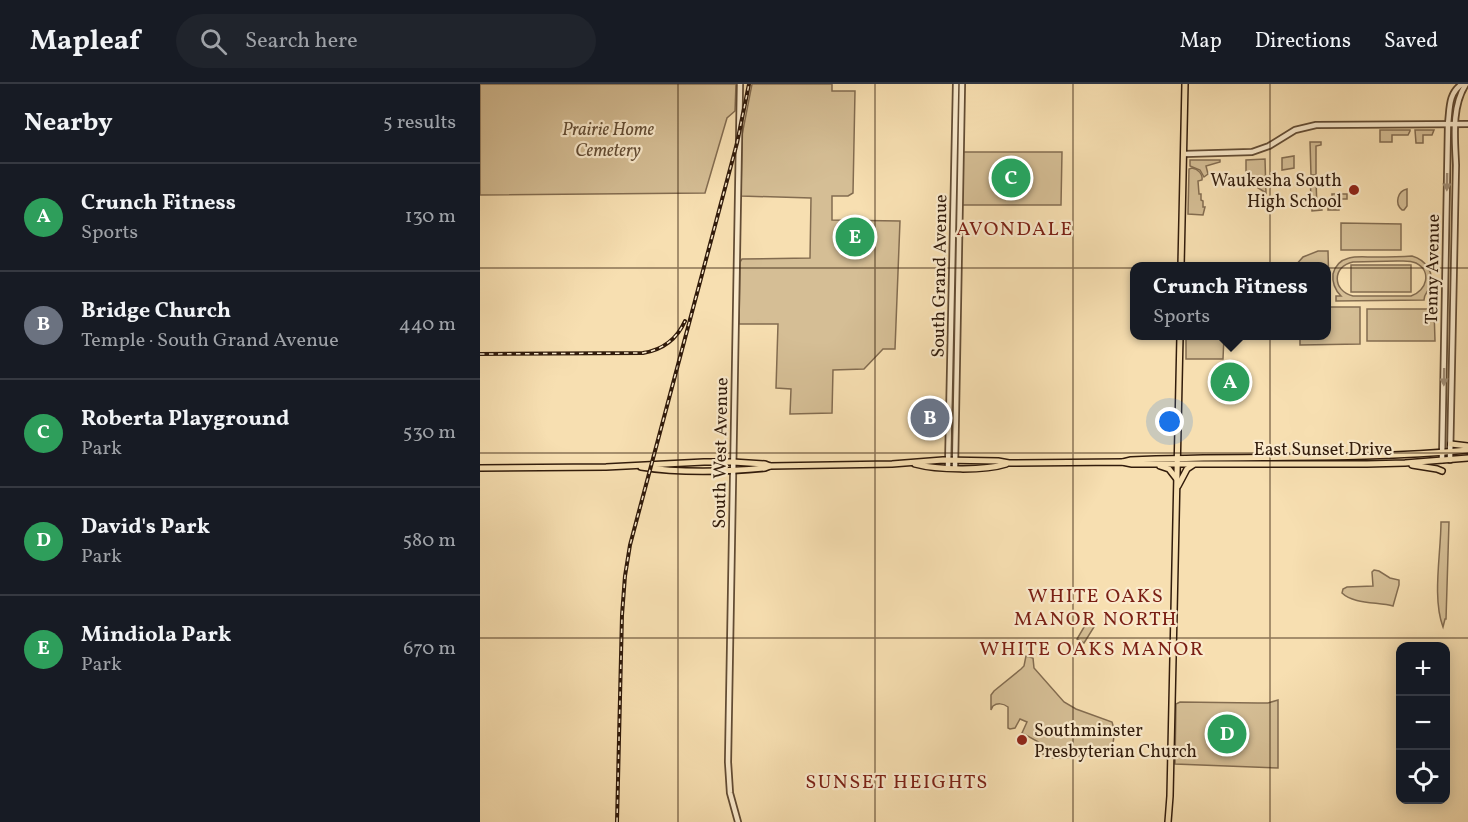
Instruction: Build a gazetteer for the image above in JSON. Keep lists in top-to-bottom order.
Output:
{
  "streets": {
    "main road": ["East Sunset Drive"],
    "street": ["Tenny Avenue", "South Grand Avenue", "South West Avenue"]
  },
  "crossings": [
    ["Tenny Avenue", "East Sunset Drive"]
  ],
  "districts": [
    "AVONDALE",
    "WHITE OAKS MANOR NORTH",
    "WHITE OAKS MANOR",
    "SUNSET HEIGHTS"
  ],
  "parks": ["Prairie Home Cemetery"],
  "places": ["Waukesha South High School", "Southminster Presbyterian Church"],
  "page": {
    "header": "Mapleaf",
    "search": "Search here",
    "nav": ["Map", "Directions", "Saved"],
    "heading": ["Nearby", "5 results"],
    "pins": [
      "C",
      "E",
      "A",
      "B",
      "D"
    ],
    "list": [
      {
        "mark": "A",
        "name": "Crunch Fitness",
        "note": "Sports",
        "value": "130 m"
      },
      {
        "mark": "B",
        "name": "Bridge Church",
        "note": "Temple · South Grand Avenue",
        "value": "440 m"
      },
      {
        "mark": "C",
        "name": "Roberta Playground",
        "note": "Park",
        "value": "530 m"
      },
      {
        "mark": "D",
        "name": "David's Park",
        "note": "Park",
        "value": "580 m"
      },
      {
        "mark": "E",
        "name": "Mindiola Park",
        "note": "Park",
        "value": "670 m"
      }
    ],
    "popup": ["Crunch Fitness", "Sports"],
    "map_buttons": ["+", "−"]
  }
}
